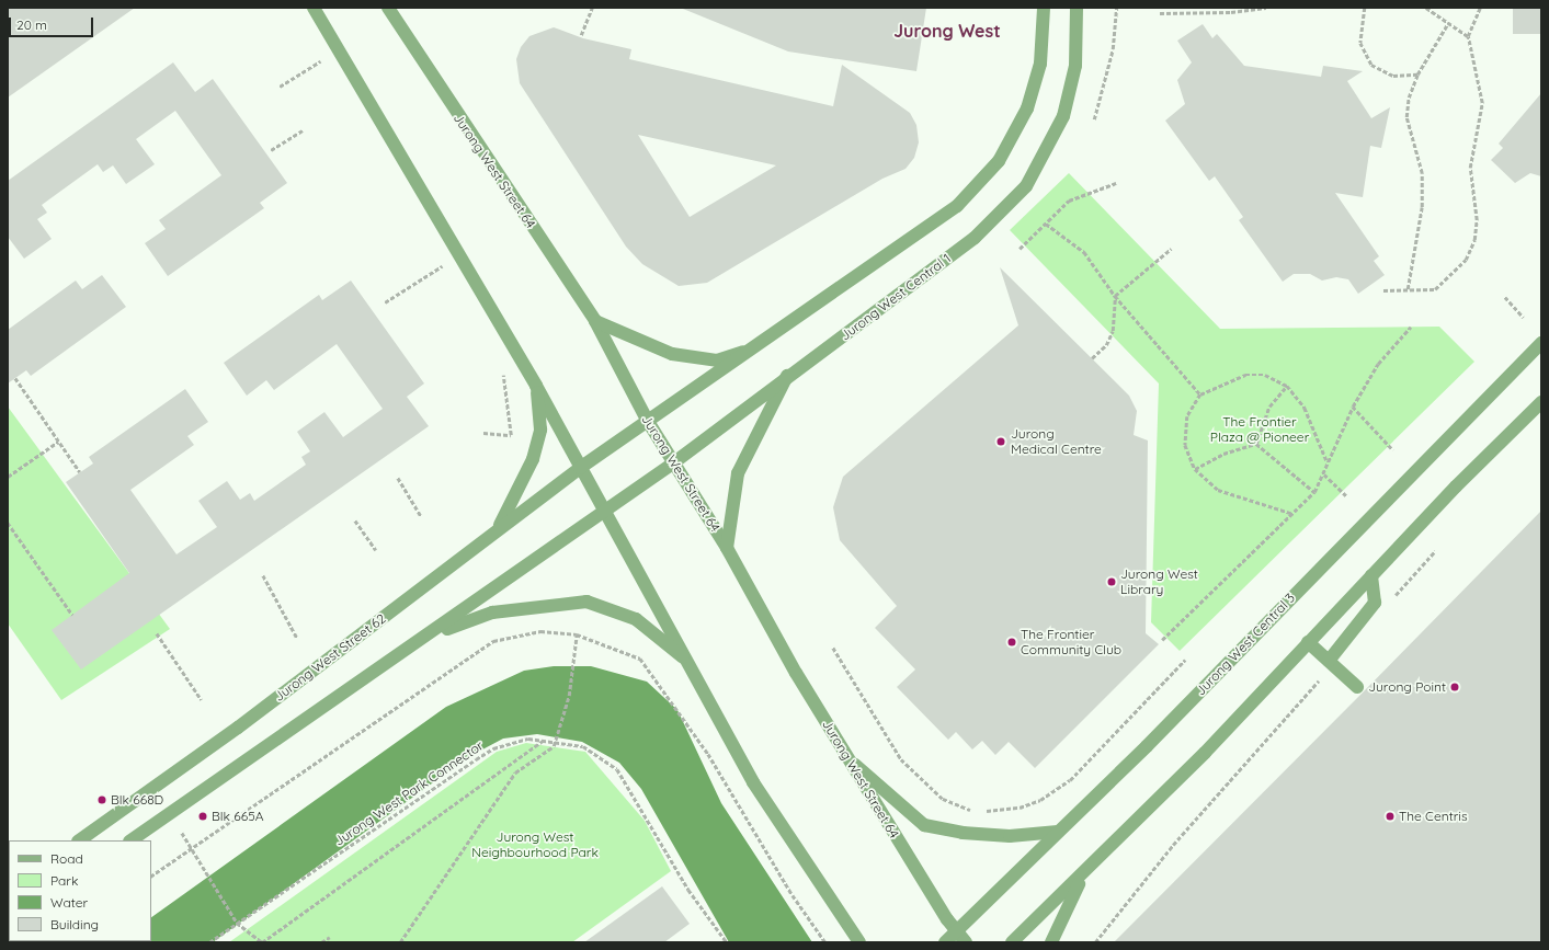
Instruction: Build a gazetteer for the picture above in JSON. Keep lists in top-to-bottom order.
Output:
{
  "streets": {
    "street": [
      "Jurong West Street 64",
      "Jurong West Central 1",
      "Jurong West Central 3",
      "Jurong West Street 62"
    ],
    "path": ["Jurong West Park Connector"]
  },
  "crossings": [
    ["Jurong West Street 64", "Jurong West Central 1"],
    ["Jurong West Street 64", "Jurong West Central 3"]
  ],
  "districts": ["Jurong West"],
  "parks": ["The Frontier Plaza @ Pioneer", "Jurong West Neighbourhood Park"],
  "places": [
    "Jurong Medical Centre",
    "Jurong West Library",
    "The Frontier Community Club",
    "Jurong Point",
    "Blk 668D",
    "Blk 665A",
    "The Centris"
  ],
  "legend": [
    "Road",
    "Park",
    "Water",
    "Building"
  ],
  "scale_bar": "20 m"
}
